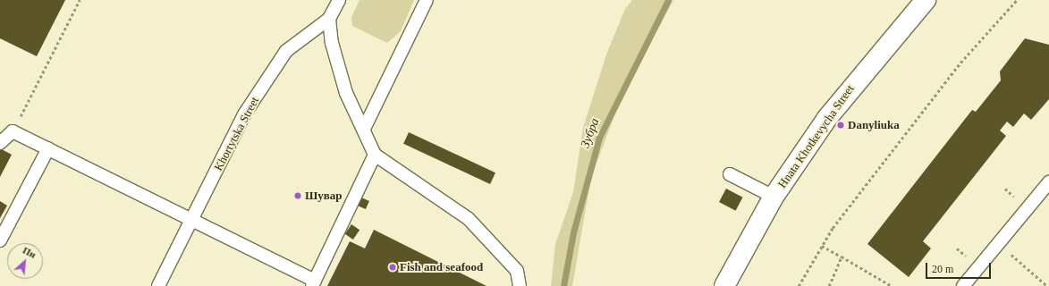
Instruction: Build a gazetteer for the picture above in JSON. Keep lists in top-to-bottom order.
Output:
{
  "streets": {
    "street": ["Hnata Khotkevycha Street"],
    "lane": ["Khortytska Street"]
  },
  "water": ["Зубра"],
  "places": ["Danyliuka", "Шувар", "Fish and seafood"],
  "scale_bar": "20 m",
  "north": "top right"
}
